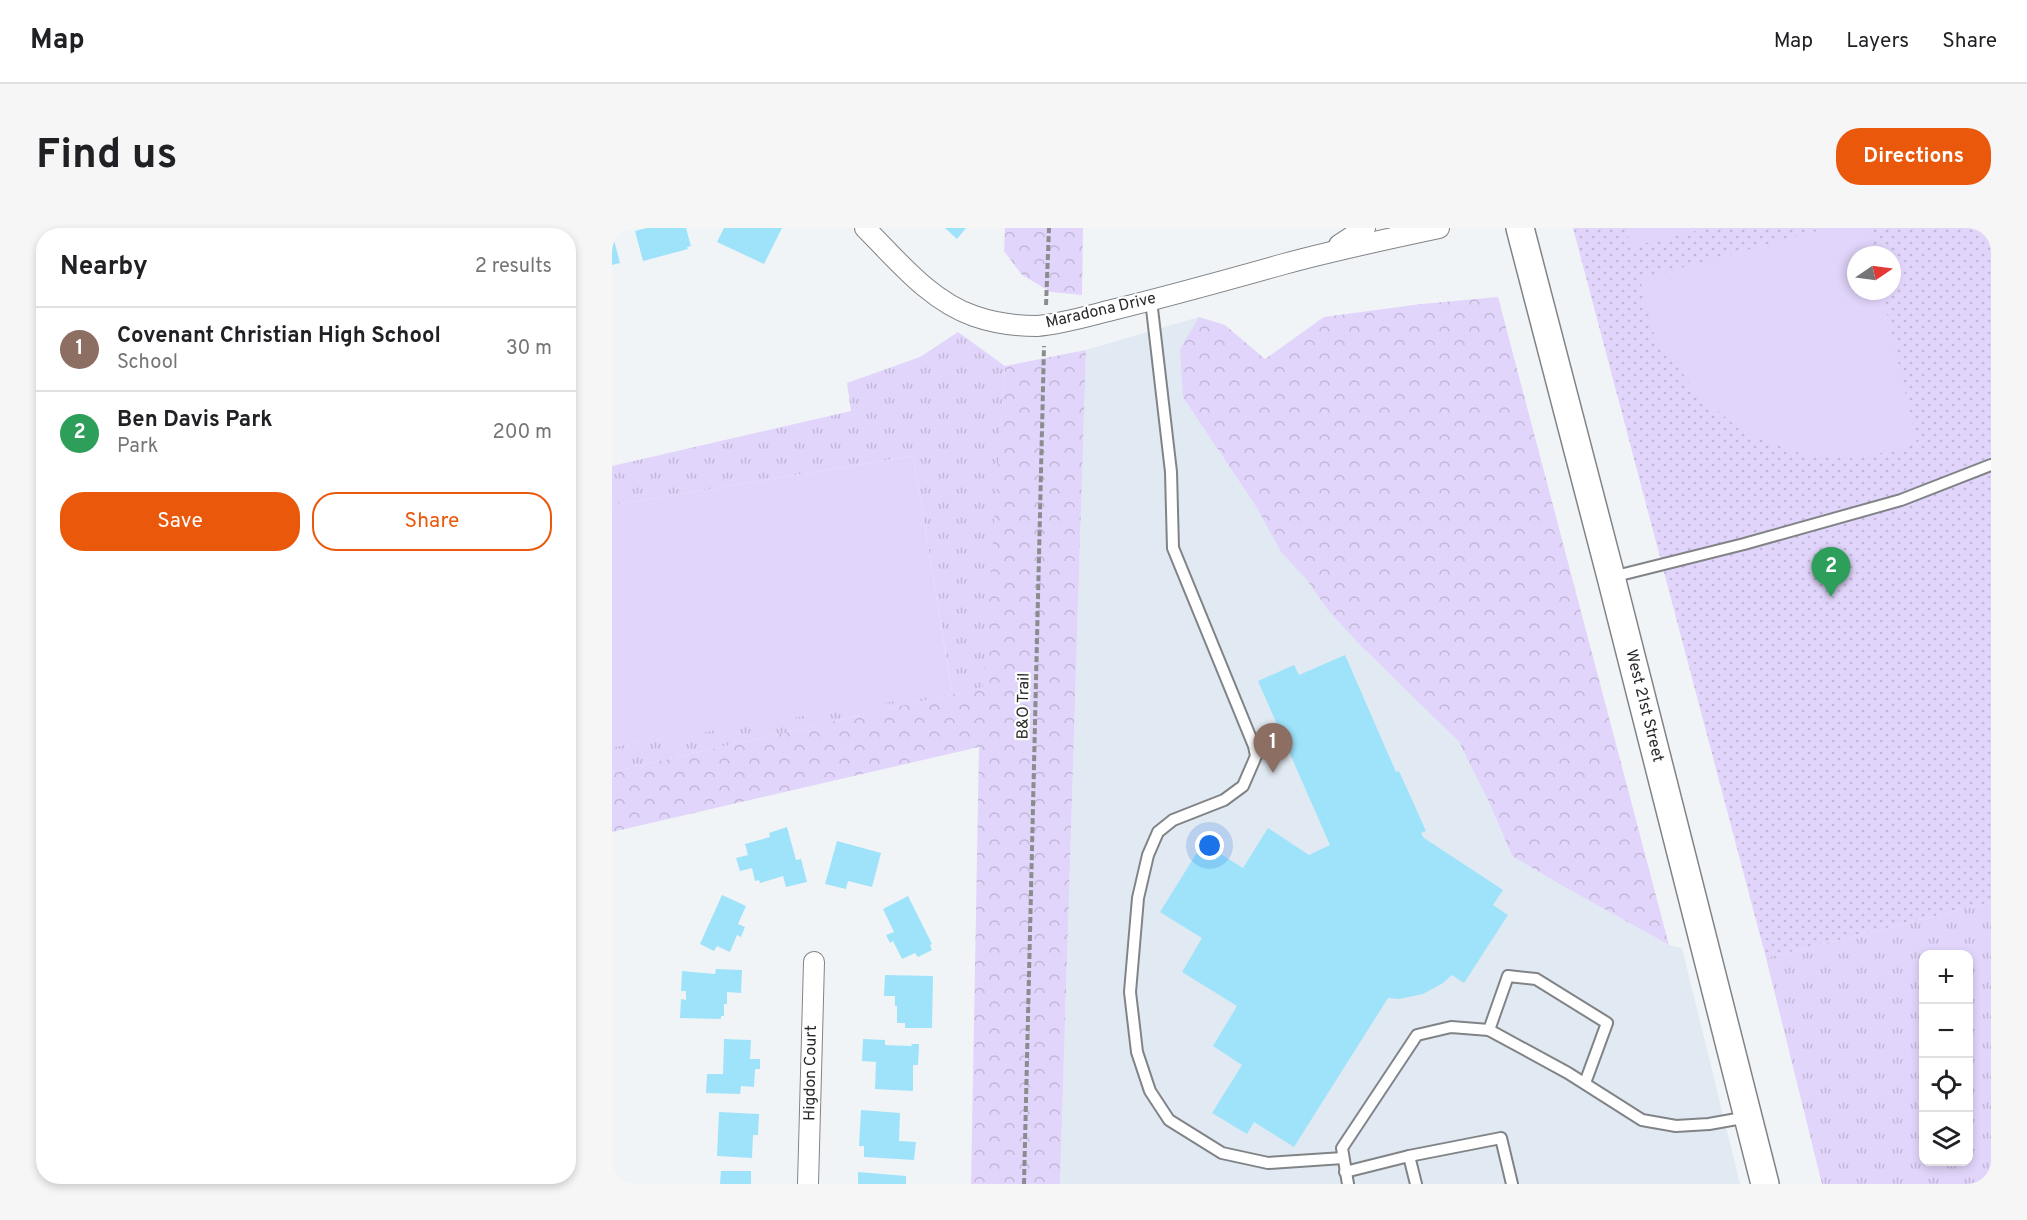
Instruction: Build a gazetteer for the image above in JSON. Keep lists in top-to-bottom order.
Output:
{
  "streets": {
    "street": ["Maradona Drive", "West 21st Street", "Higdon Court"],
    "path": ["B&O Trail"]
  },
  "crossings": [
    ["Maradona Drive", "B&O Trail"]
  ],
  "north": "right",
  "page": {
    "header": "Map",
    "nav": ["Map", "Layers", "Share"],
    "buttons": [
      "Directions",
      ["Save", "Share"]
    ],
    "title": "Find us",
    "heading": ["Nearby", "2 results"],
    "list": [
      {
        "mark": "1",
        "name": "Covenant Christian High School",
        "note": "School",
        "value": "30 m"
      },
      {
        "mark": "2",
        "name": "Ben Davis Park",
        "note": "Park",
        "value": "200 m"
      }
    ],
    "pins": ["2", "1"],
    "map_buttons": ["+", "−"]
  }
}
